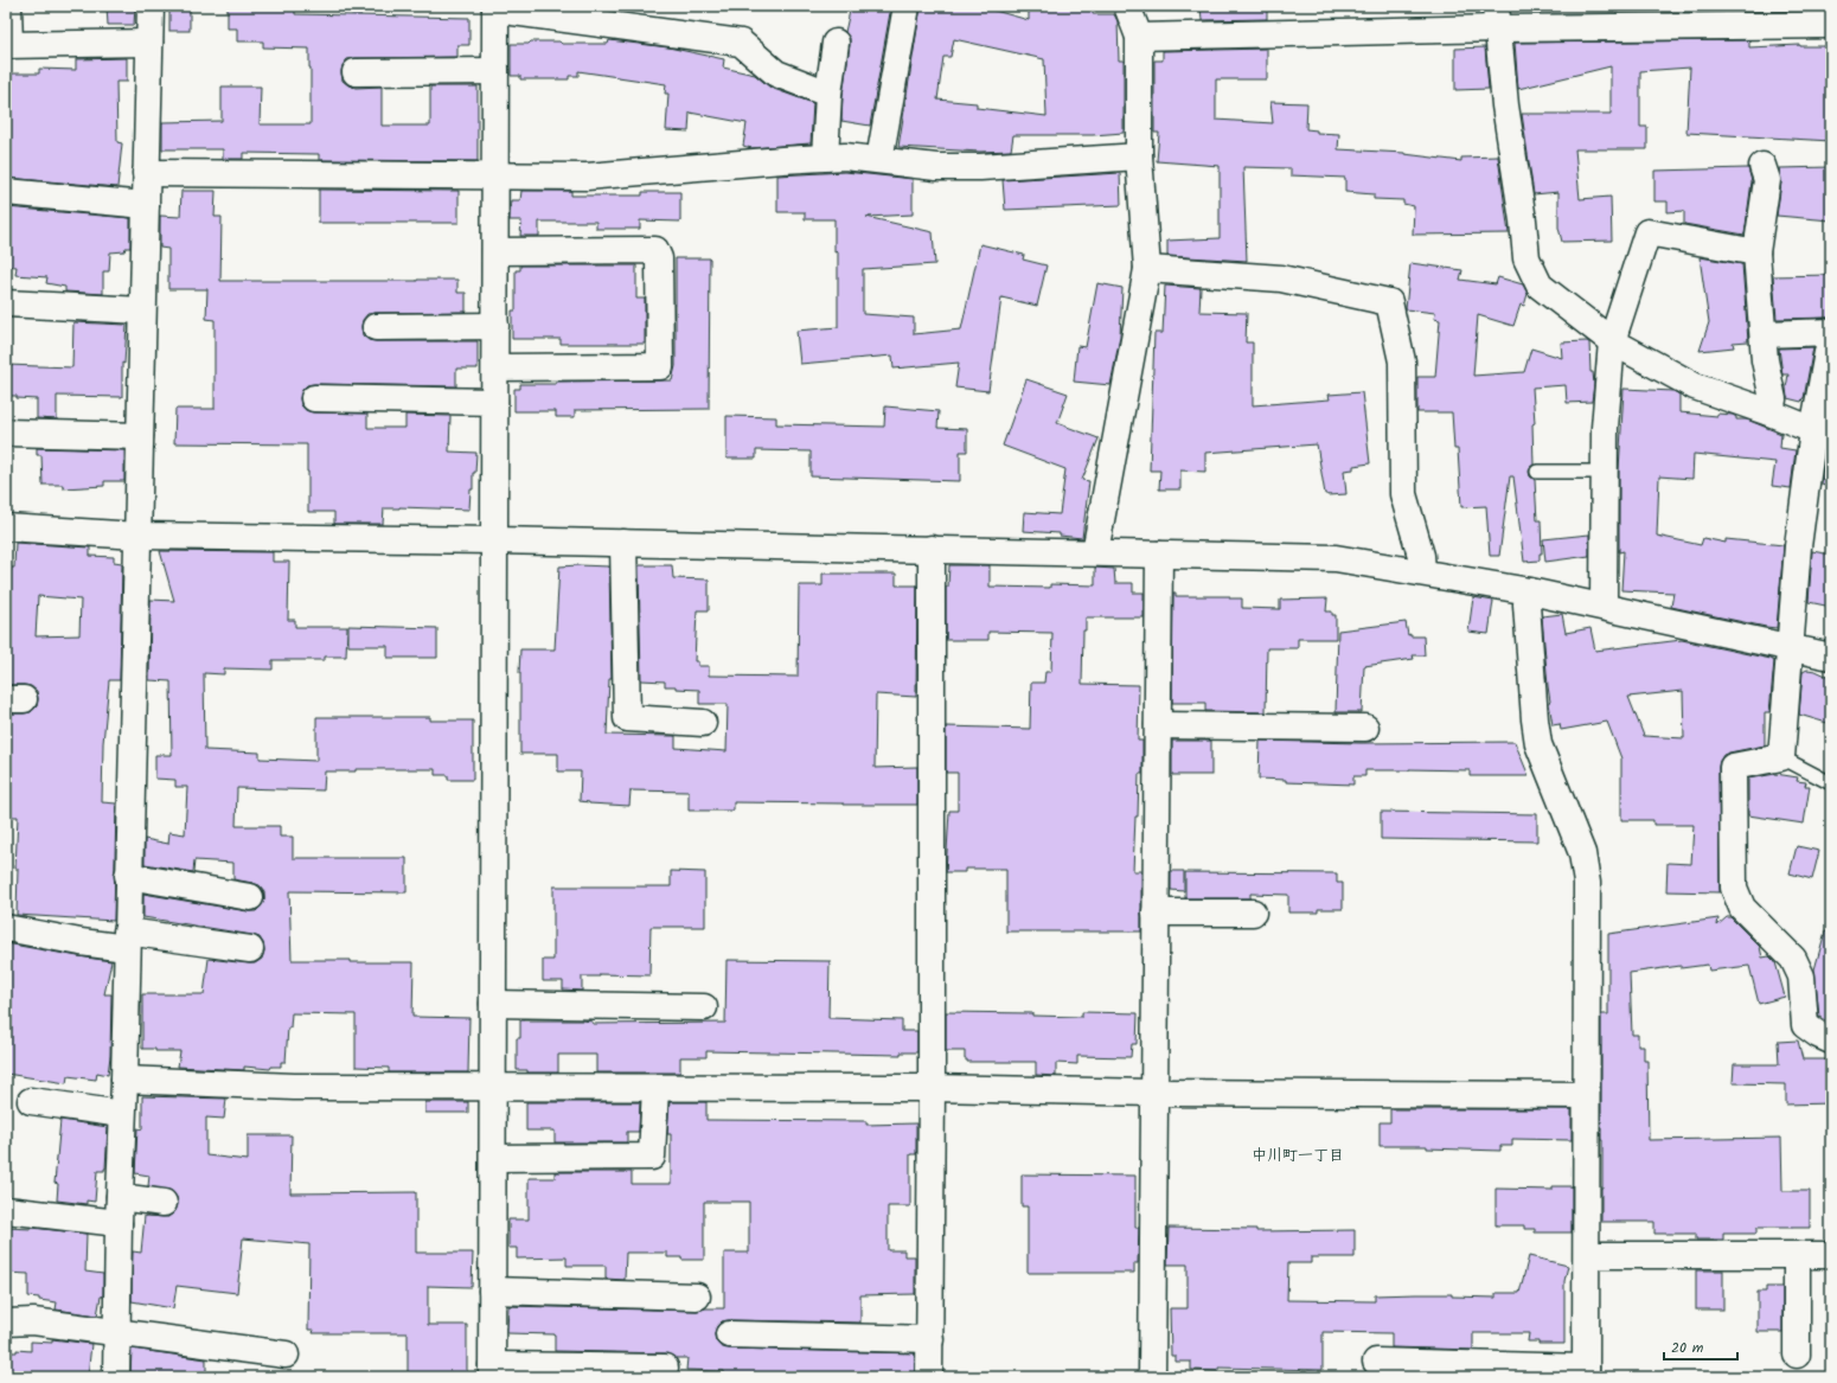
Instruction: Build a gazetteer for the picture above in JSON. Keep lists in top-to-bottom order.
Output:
{
  "districts": ["中川町一丁目"],
  "scale_bar": "20 m"
}
